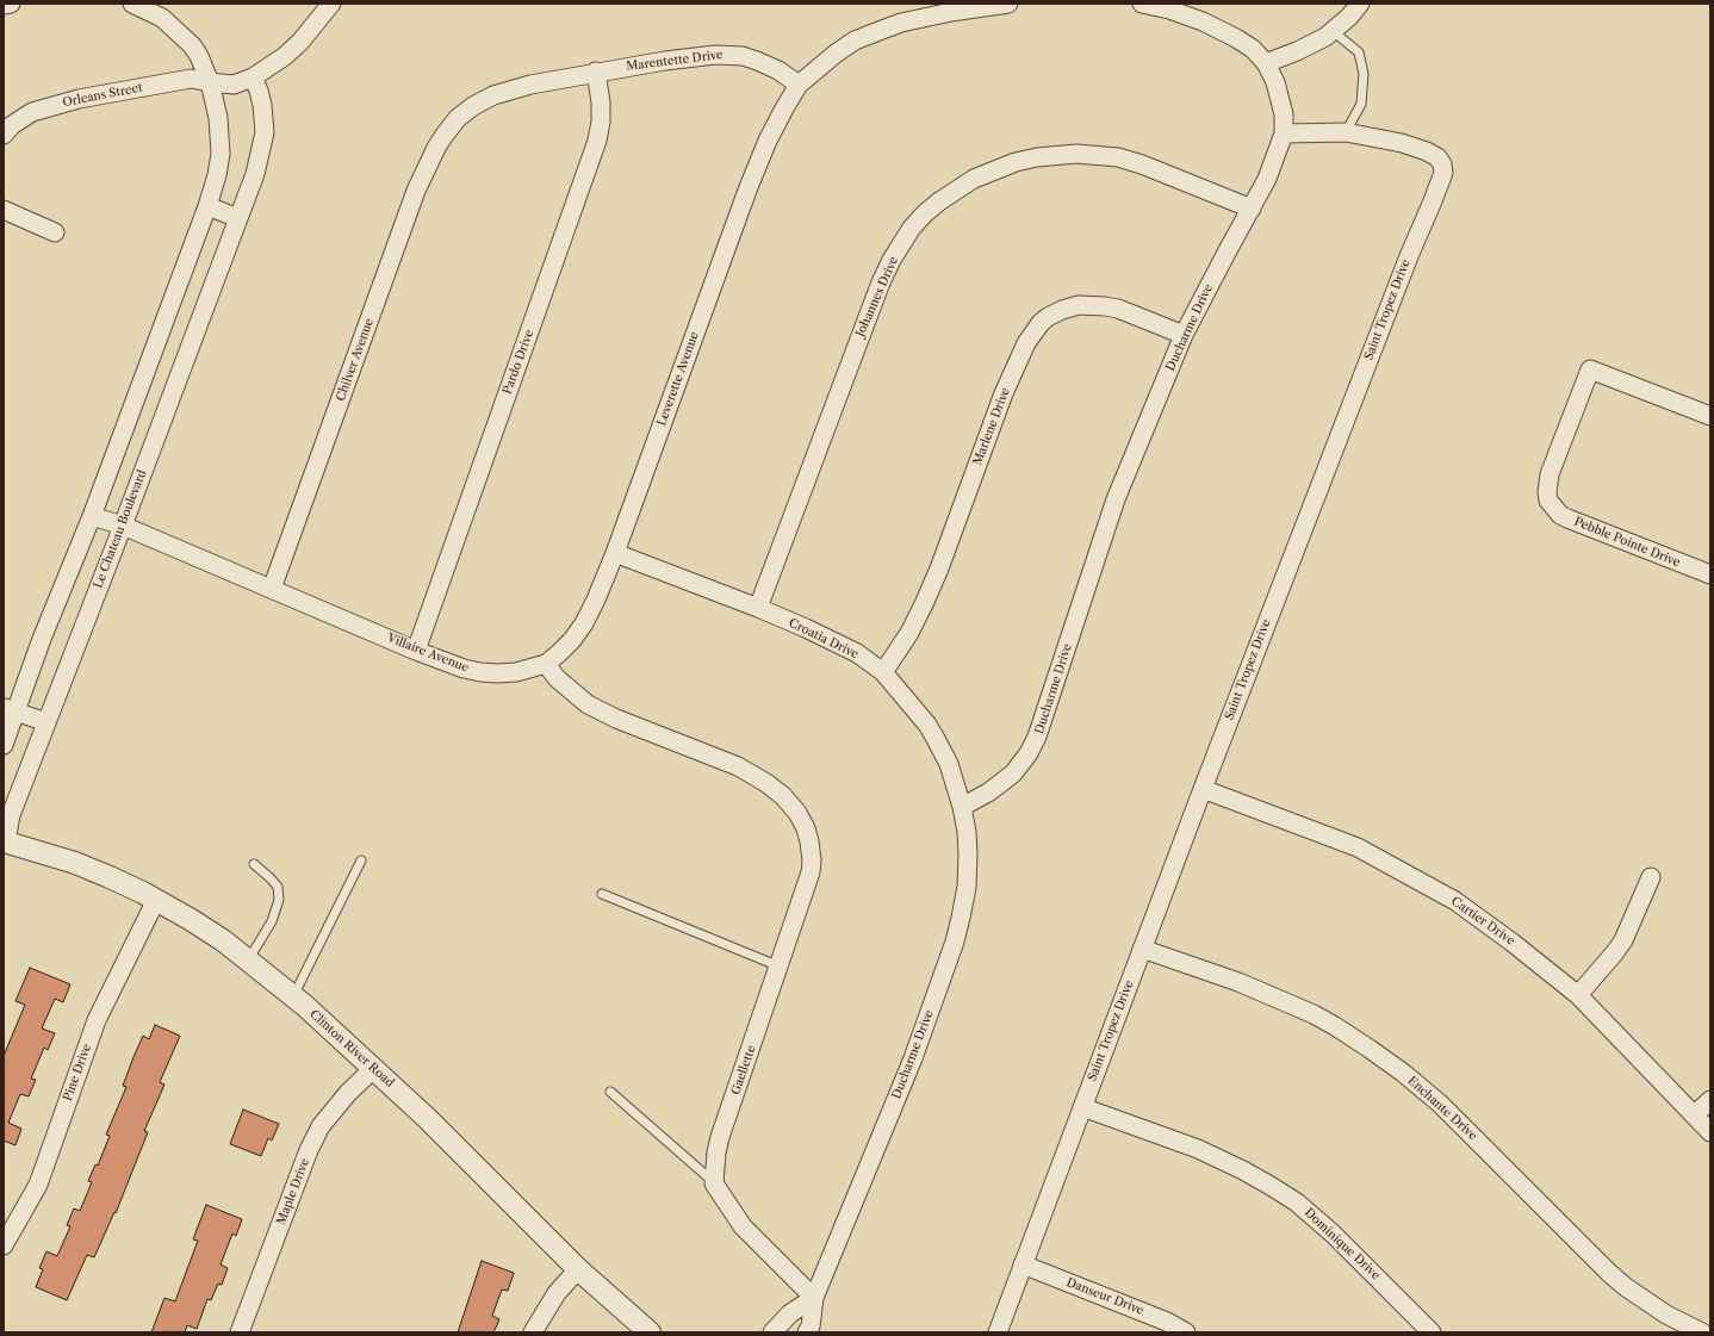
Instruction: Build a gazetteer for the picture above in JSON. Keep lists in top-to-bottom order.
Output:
{
  "streets": {
    "street": [
      "Marentette Drive",
      "Orleans Street",
      "Johannes Drive",
      "Saint Tropez Drive",
      "Ducharme Drive",
      "Chilver Avenue",
      "Pardo Drive",
      "Leverette Avenue",
      "Marlene Drive",
      "Le Chateau Boulevard",
      "Pebble Pointe Drive",
      "Croatia Drive",
      "Villaire Avenue",
      "Cartier Drive",
      "Clinton River Road",
      "Gaellette",
      "Pine Drive",
      "Enchante Drive",
      "Maple Drive",
      "Dominique Drive",
      "Danseur Drive"
    ]
  },
  "crossings": [
    ["Marentette Drive", "Chilver Avenue"],
    ["Marentette Drive", "Pardo Drive"],
    ["Marentette Drive", "Leverette Avenue"],
    ["Orleans Street", "Le Chateau Boulevard"],
    ["Johannes Drive", "Ducharme Drive"],
    ["Johannes Drive", "Croatia Drive"],
    ["Saint Tropez Drive", "Ducharme Drive"],
    ["Saint Tropez Drive", "Cartier Drive"],
    ["Saint Tropez Drive", "Enchante Drive"],
    ["Saint Tropez Drive", "Dominique Drive"],
    ["Saint Tropez Drive", "Danseur Drive"],
    ["Ducharme Drive", "Marlene Drive"],
    ["Ducharme Drive", "Croatia Drive"],
    ["Chilver Avenue", "Villaire Avenue"],
    ["Pardo Drive", "Villaire Avenue"],
    ["Leverette Avenue", "Croatia Drive"],
    ["Leverette Avenue", "Villaire Avenue"],
    ["Leverette Avenue", "Gaellette"],
    ["Marlene Drive", "Croatia Drive"],
    ["Le Chateau Boulevard", "Villaire Avenue"],
    ["Le Chateau Boulevard", "Clinton River Road"],
    ["Villaire Avenue", "Gaellette"],
    ["Clinton River Road", "Pine Drive"],
    ["Clinton River Road", "Maple Drive"]
  ]
}
